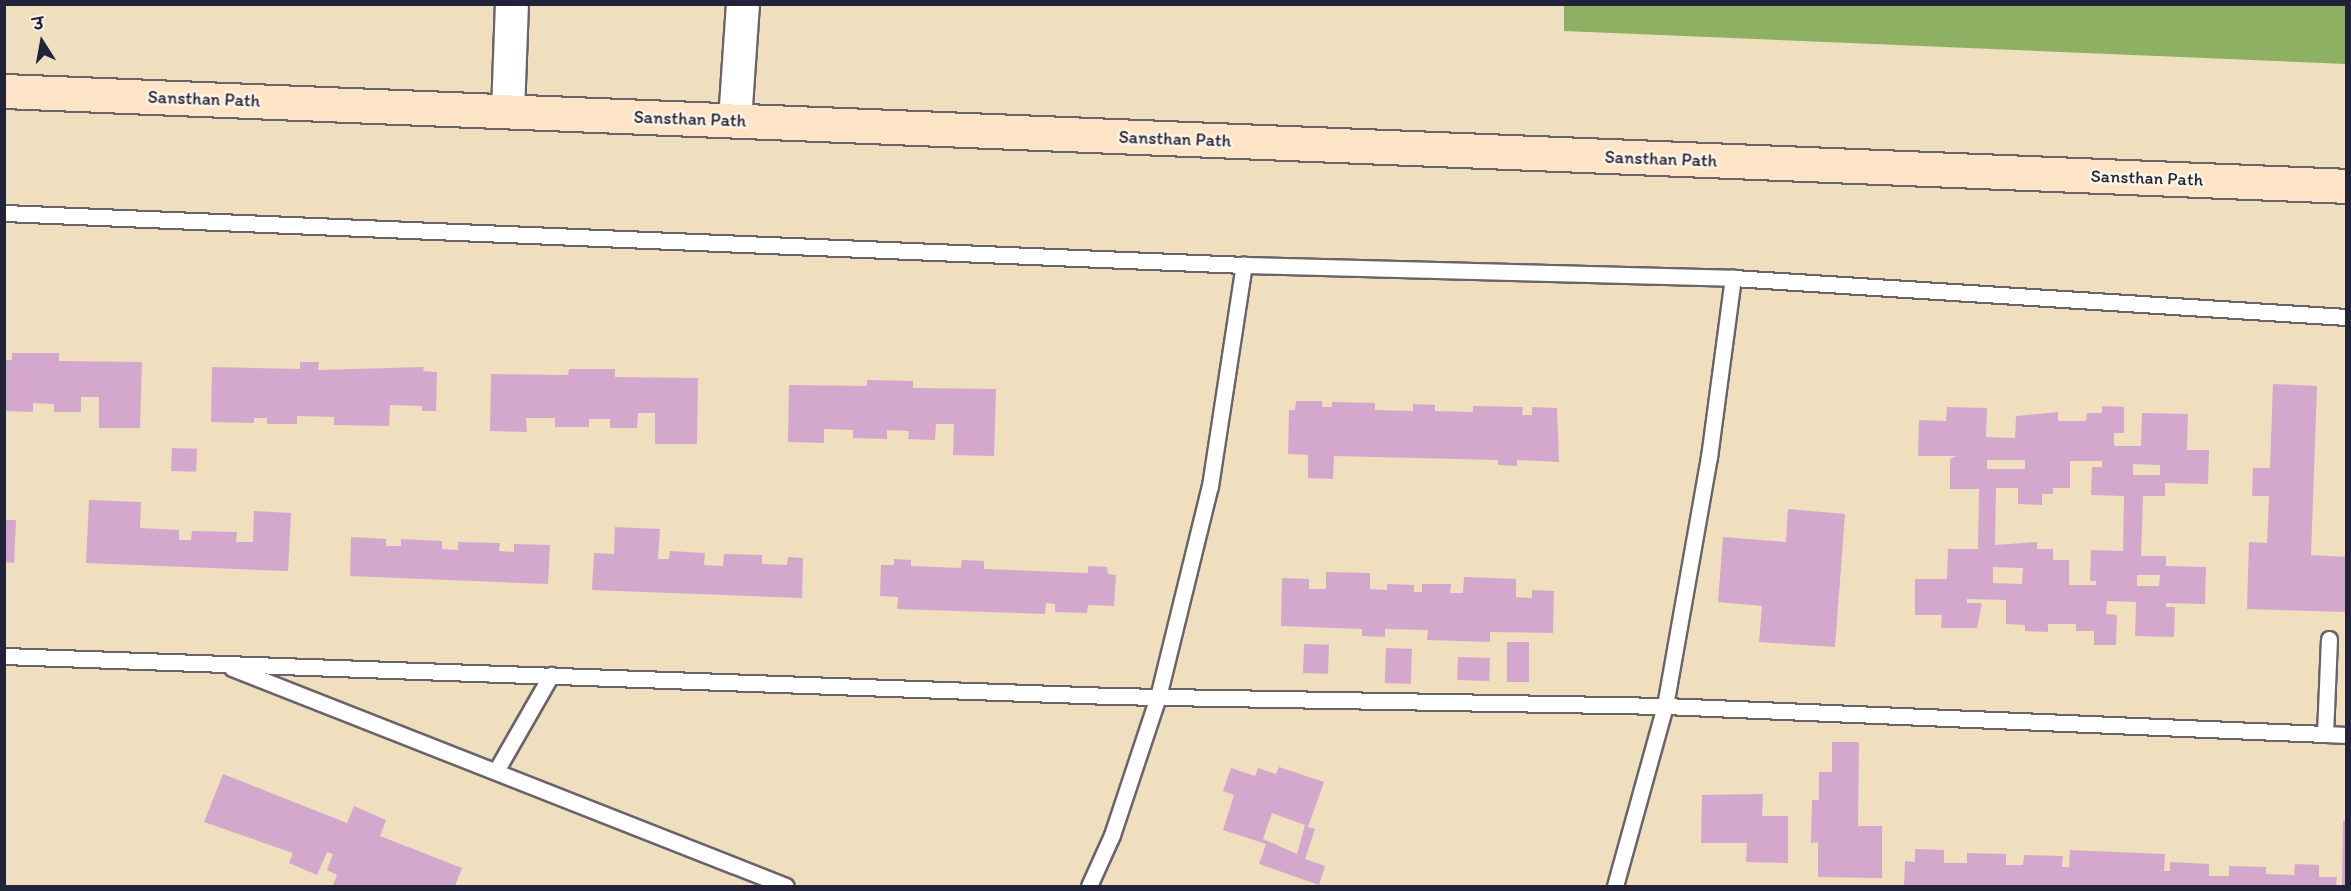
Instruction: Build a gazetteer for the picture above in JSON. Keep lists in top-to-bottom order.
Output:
{
  "streets": {
    "street": ["Sansthan Path"]
  },
  "north": "top"
}
